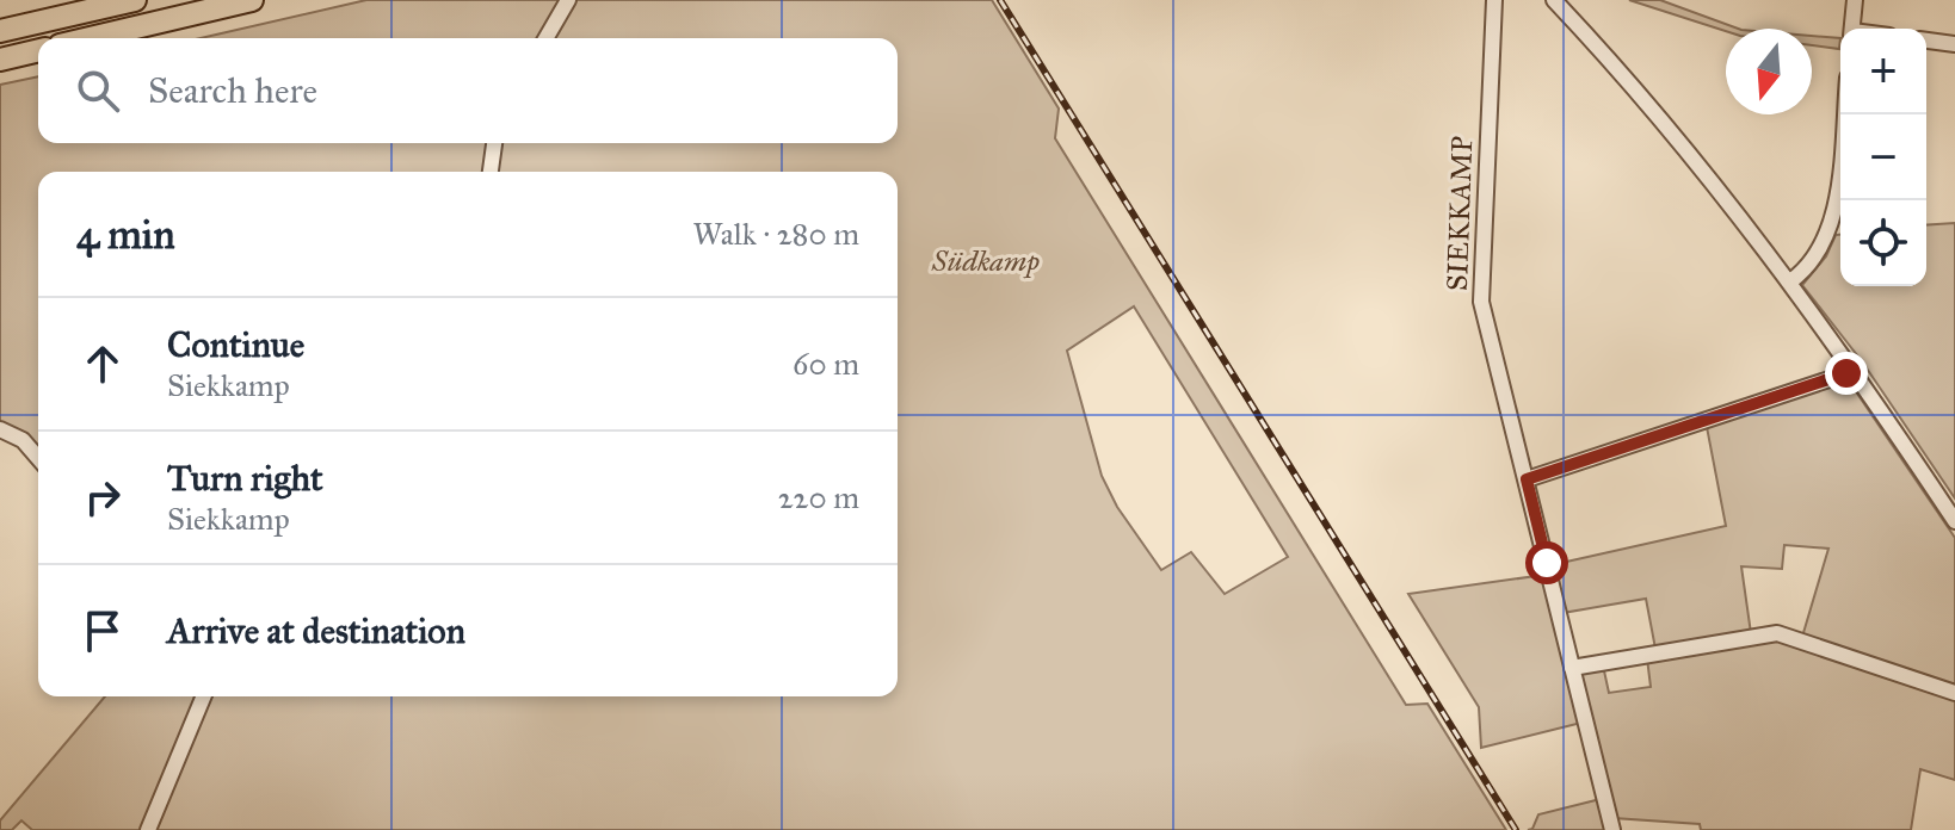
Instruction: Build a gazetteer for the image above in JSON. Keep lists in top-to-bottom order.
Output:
{
  "streets": {
    "street": ["SIEKKAMP"]
  },
  "parks": ["Südkamp"],
  "north": "bottom",
  "page": {
    "map_buttons": ["+", "−"],
    "search": "Search here",
    "heading": ["4 min", "Walk · 280 m"],
    "list": [
      ["Continue", "Siekkamp", "60 m"],
      ["Turn right", "Siekkamp", "220 m"],
      "Arrive at destination"
    ]
  }
}
